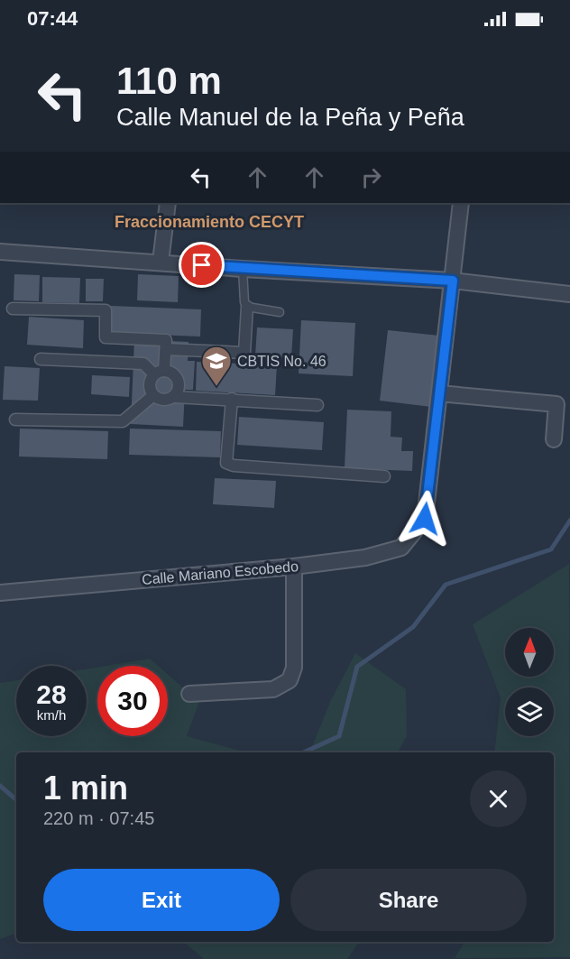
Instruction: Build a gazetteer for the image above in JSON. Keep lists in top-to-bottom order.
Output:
{
  "streets": {
    "street": ["Calle Mariano Escobedo"]
  },
  "districts": ["Fraccionamiento CECYT"],
  "places": {
    "school or university": ["CBTIS No. 46"]
  },
  "north": "top",
  "page": {
    "status": "07:44",
    "turn": ["110 m", "Calle Manuel de la Peña y Peña"],
    "speed": "28 km/h",
    "limit": "30",
    "heading": ["1 min", "220 m · 07:45"],
    "buttons": ["Exit", "Share"]
  }
}
